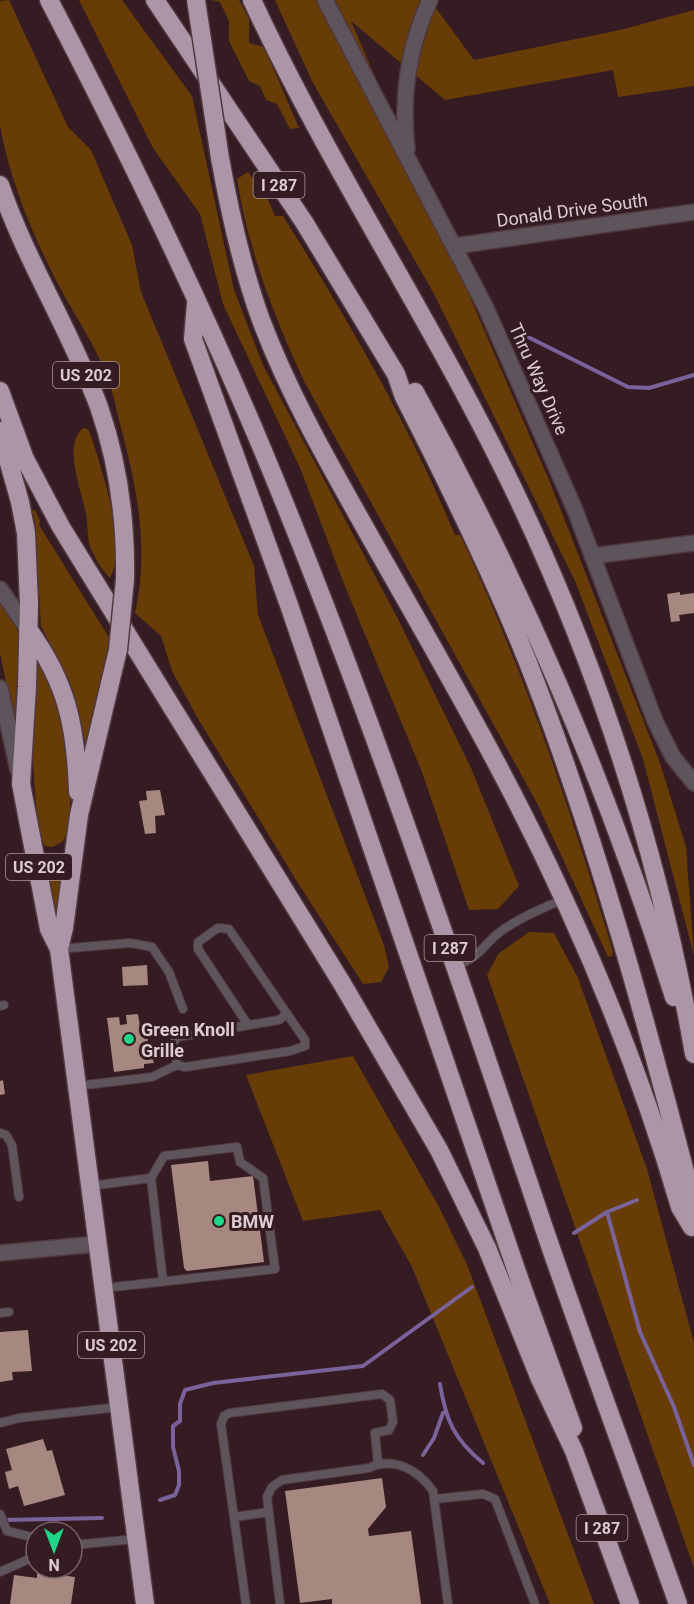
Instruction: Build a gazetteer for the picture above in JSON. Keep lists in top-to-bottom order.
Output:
{
  "streets": {
    "highway": ["I 287", "US 202"],
    "street": ["Donald Drive South", "Thru Way Drive"]
  },
  "crossings": [
    ["Donald Drive South", "Thru Way Drive"]
  ],
  "places": ["Green Knoll Grille", "BMW"],
  "north": "bottom"
}
